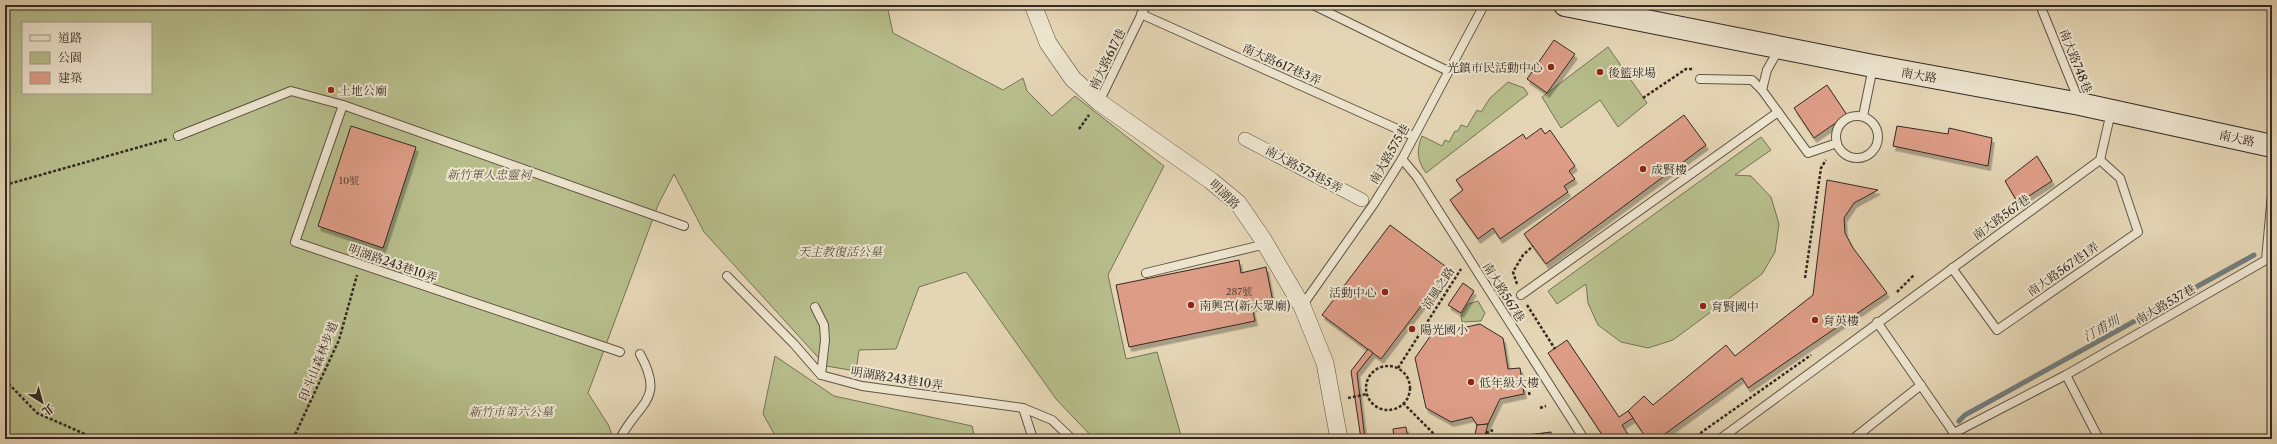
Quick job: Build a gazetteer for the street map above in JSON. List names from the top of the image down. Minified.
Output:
{"streets":{"main road":["南大路"],"street":["南大路575巷5弄","明湖路"],"lane":["南大路617巷","南大路748巷","南大路617巷3弄","南大路575巷","南大路567巷","明湖路243巷10弄","南大路567巷1弄","南大路537巷"],"path":["涼風之路","印斗山森林步道"]},"crossings":[["南大路617巷","南大路617巷3弄"],["南大路617巷","明湖路"],["南大路748巷","南大路"],["南大路617巷3弄","南大路575巷"],["南大路575巷","明湖路"],["南大路575巷","南大路567巷"],["南大路567巷","南大路567巷1弄"],["南大路567巷","涼風之路"],["明湖路243巷10弄","印斗山森林步道"]],"water":["汀甫圳"],"parks":["新竹軍人忠靈祠","天主教復活公墓","新竹市第六公墓"],"places":["光鎮市民活動中心","後籃球場","土地公廟","成賢樓","活動中心","南興宮(新大眾廟)","育賢國中","育英樓","陽光國小","低年級大樓"],"house_numbers":["10號","287號"],"legend":["道路","公園","建築"],"north":"bottom right"}
